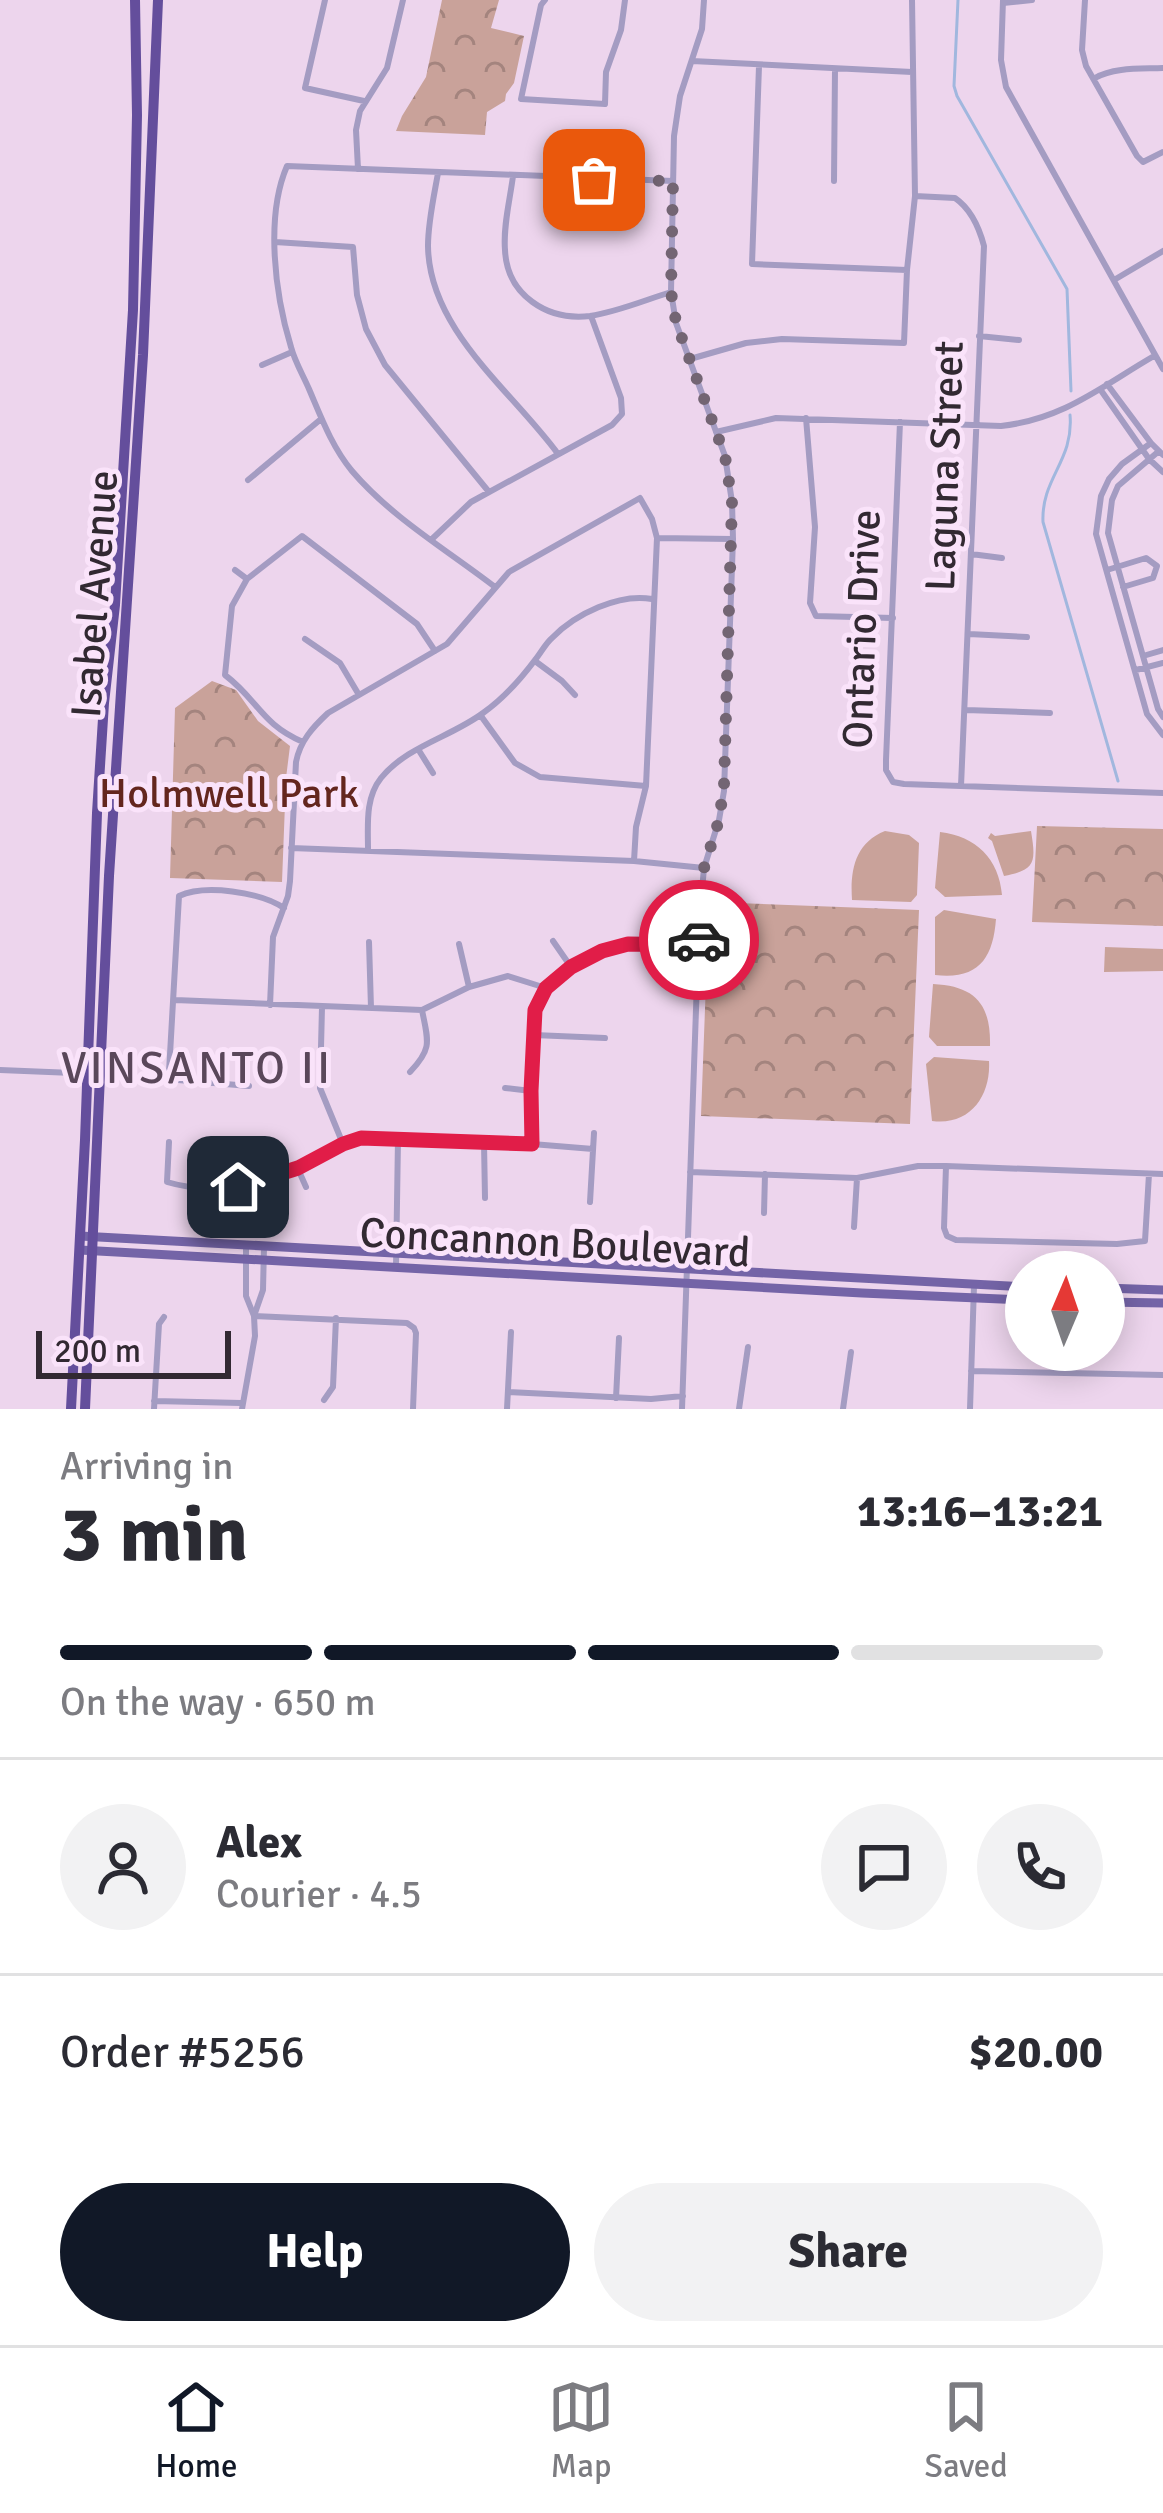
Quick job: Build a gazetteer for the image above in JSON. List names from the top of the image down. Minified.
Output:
{"streets":{"highway":["Isabel Avenue"],"main road":["Concannon Boulevard"],"street":["Laguna Street","Ontario Drive"]},"crossings":[["Laguna Street","Ontario Drive"],["Isabel Avenue","Concannon Boulevard"]],"districts":["VINSANTO II"],"parks":["Holmwell Park"],"scale_bar":"200 m","north":"top","page":{"scale":"200 m","heading":["3 min","Arriving in","13:16–13:21"],"panel":["Alex","Courier · 4.5","Order #5256","$20.00"],"bar":"On the way · 650 m","buttons":["Help","Share"],"tabs":["Home","Map","Saved"]}}
